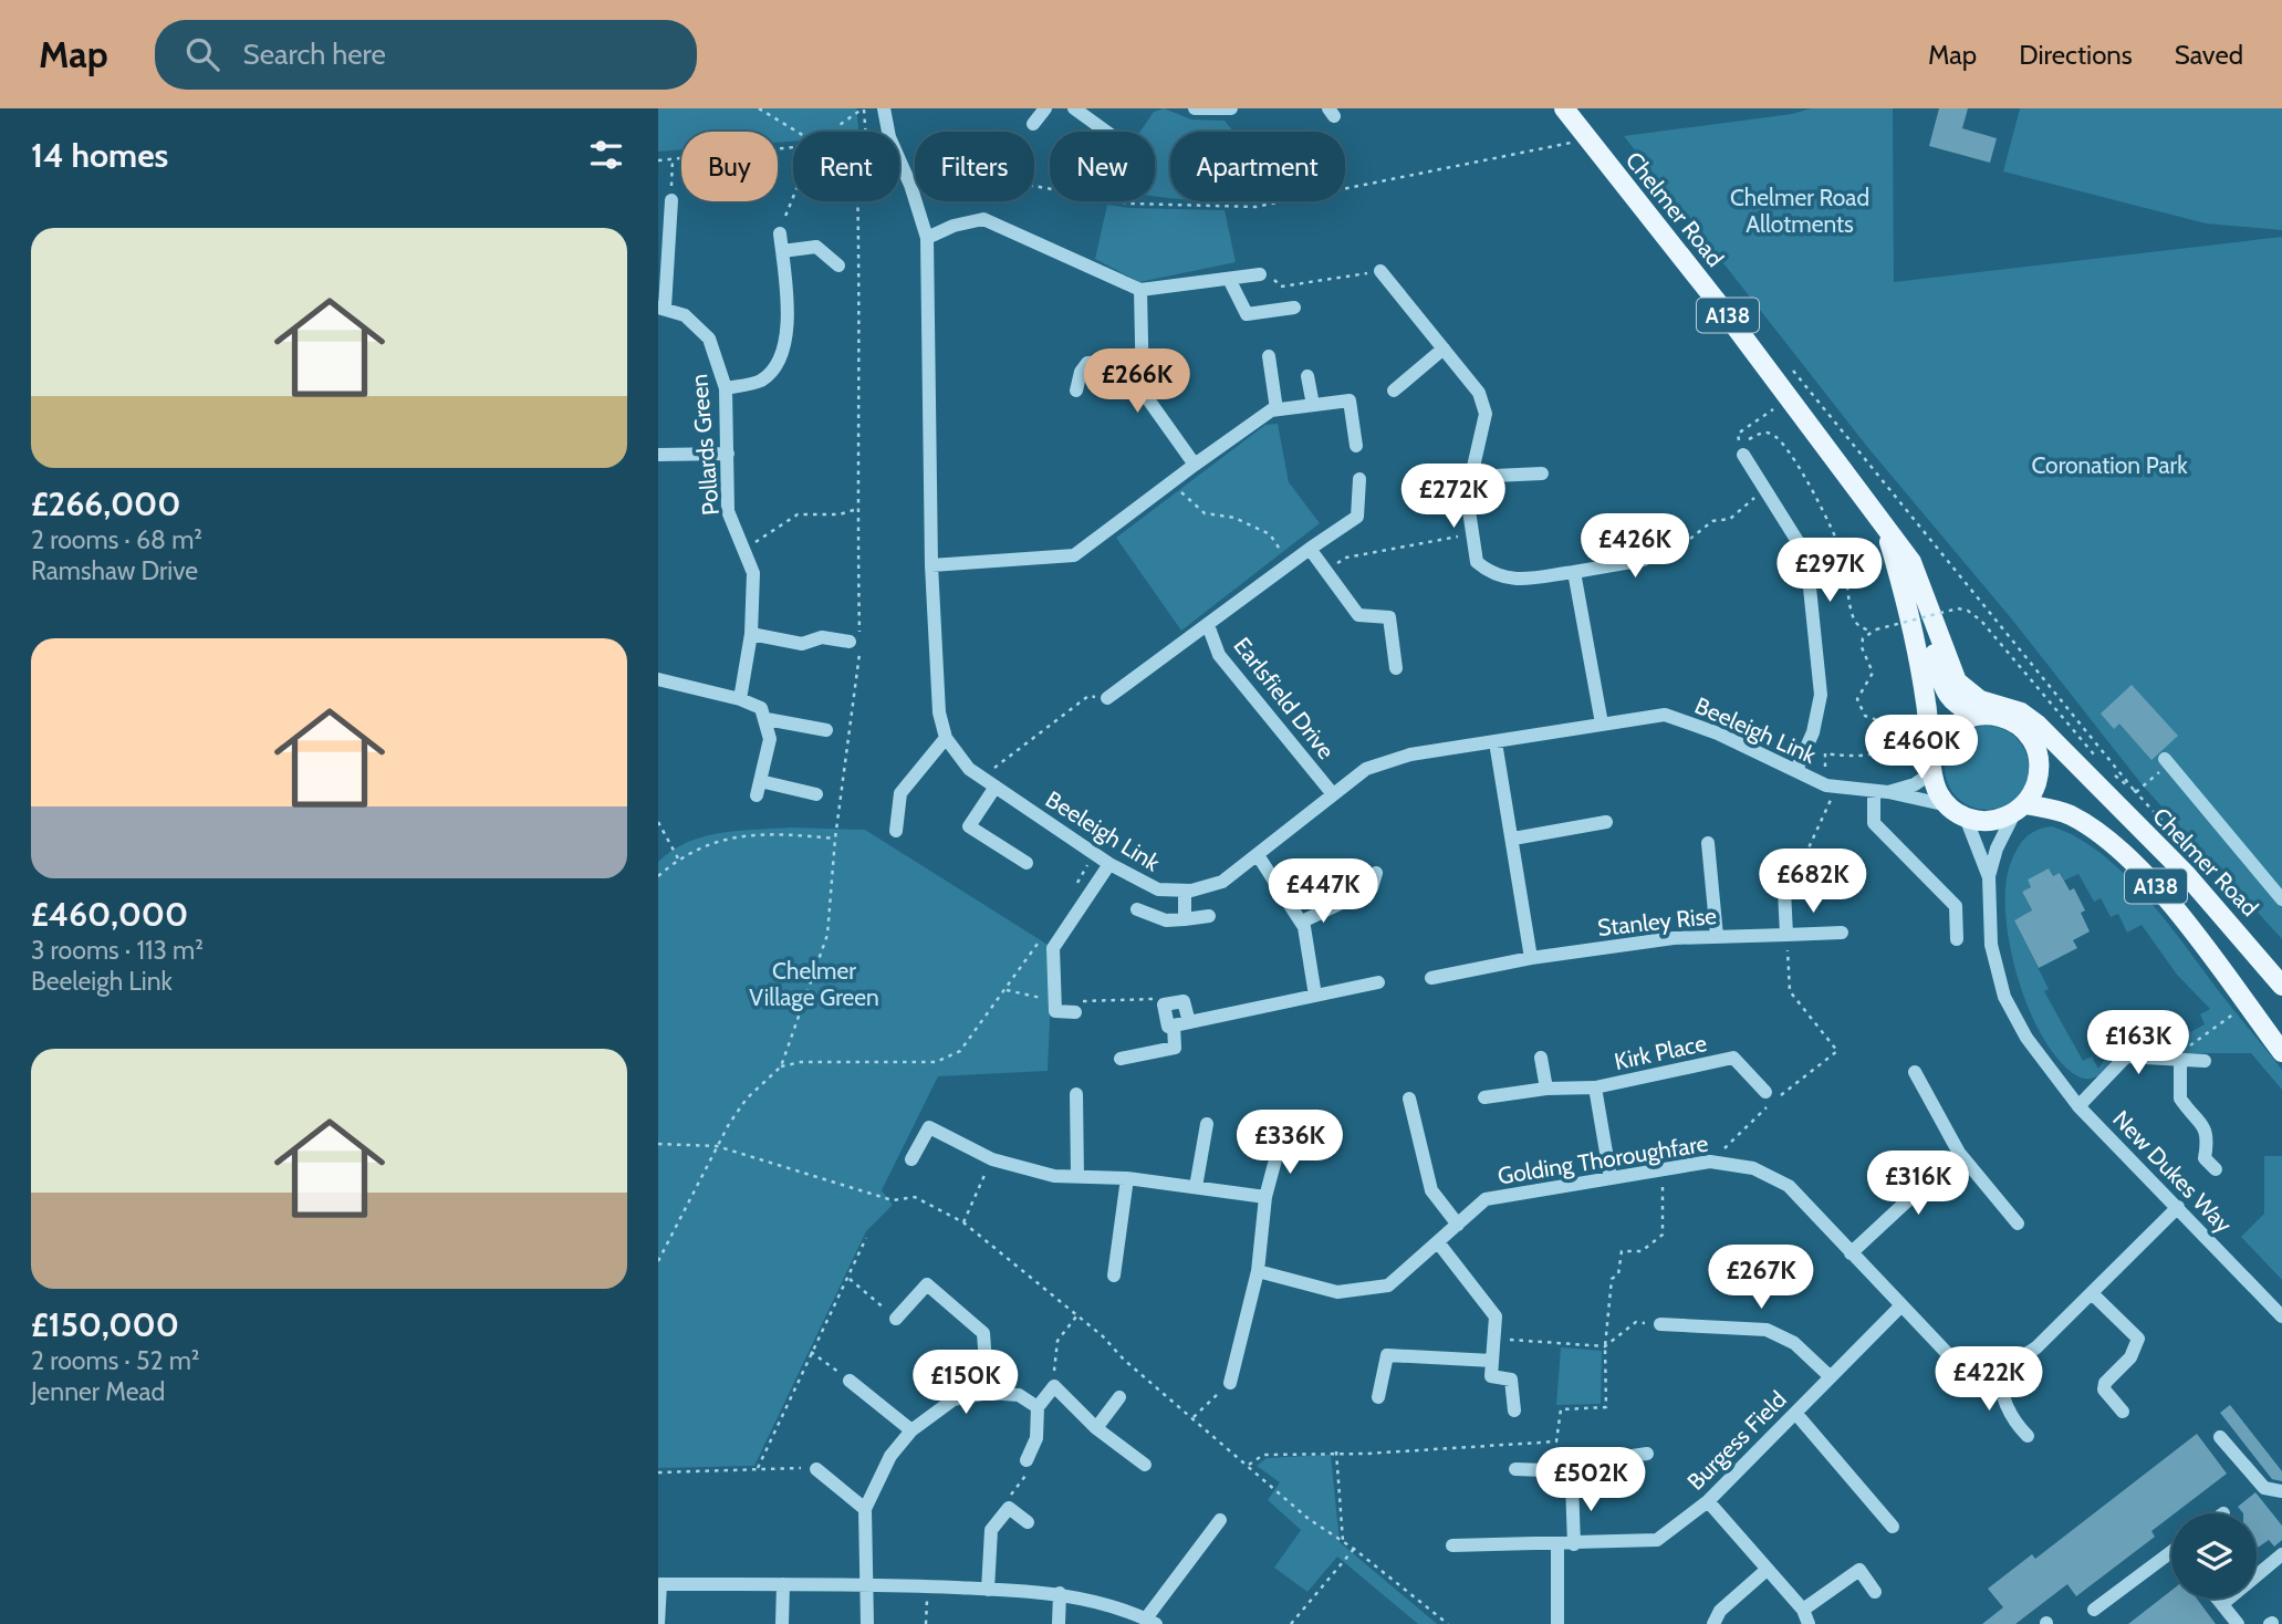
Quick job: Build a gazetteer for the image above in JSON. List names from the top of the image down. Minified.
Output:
{"streets":{"main road":["Chelmer Road","A138"],"street":["Pollards Green","Earlsfield Drive","Beeleigh Link","Stanley Rise","Kirk Place","Golding Thoroughfare","New Dukes Way","Burgess Field"]},"crossings":[["Chelmer Road","A138"],["Chelmer Road","Beeleigh Link"],["Chelmer Road","New Dukes Way"],["A138","Beeleigh Link"],["A138","New Dukes Way"],["Earlsfield Drive","Beeleigh Link"],["Beeleigh Link","New Dukes Way"],["Kirk Place","Golding Thoroughfare"],["Golding Thoroughfare","Burgess Field"]],"parks":["Chelmer Road Allotments","Coronation Park","Chelmer Village Green"],"page":{"header":"Map","search":"Search here","nav":["Map","Directions","Saved"],"heading":"14 homes","chip":["Buy","Rent","Filters","New","Apartment"],"list":[{"name":"£266,000","note":"2 rooms · 68 m² · Ramshaw Drive"},{"name":"£460,000","note":"3 rooms · 113 m² · Beeleigh Link"},{"name":"£150,000","note":"2 rooms · 52 m² · Jenner Mead"}],"price":["£266K","£272K","£426K","£297K","£460K","£682K","£447K","£163K","£336K","£316K","£267K","£422K","£150K","£502K"]}}
